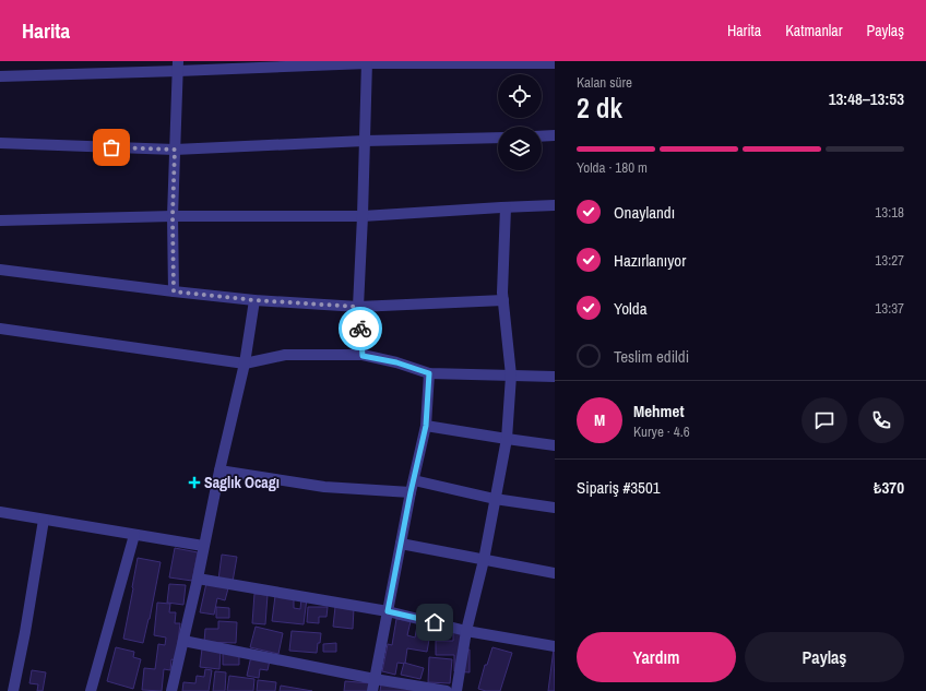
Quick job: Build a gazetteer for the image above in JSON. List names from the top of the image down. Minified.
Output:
{"places":{"health":["Saglık Ocagı"]},"page":{"header":"Harita","nav":["Harita","Katmanlar","Paylaş"],"heading":["2 dk","Kalan süre","13:48–13:53"],"panel":["Mehmet","Kurye · 4.6","Sipariş #3501","₺370"],"bar":"Yolda · 180 m","list":[["Onaylandı","13:18"],["Hazırlanıyor","13:27"],["Yolda","13:37"],"Teslim edildi"],"round":"M","buttons":["Yardım","Paylaş"]}}
